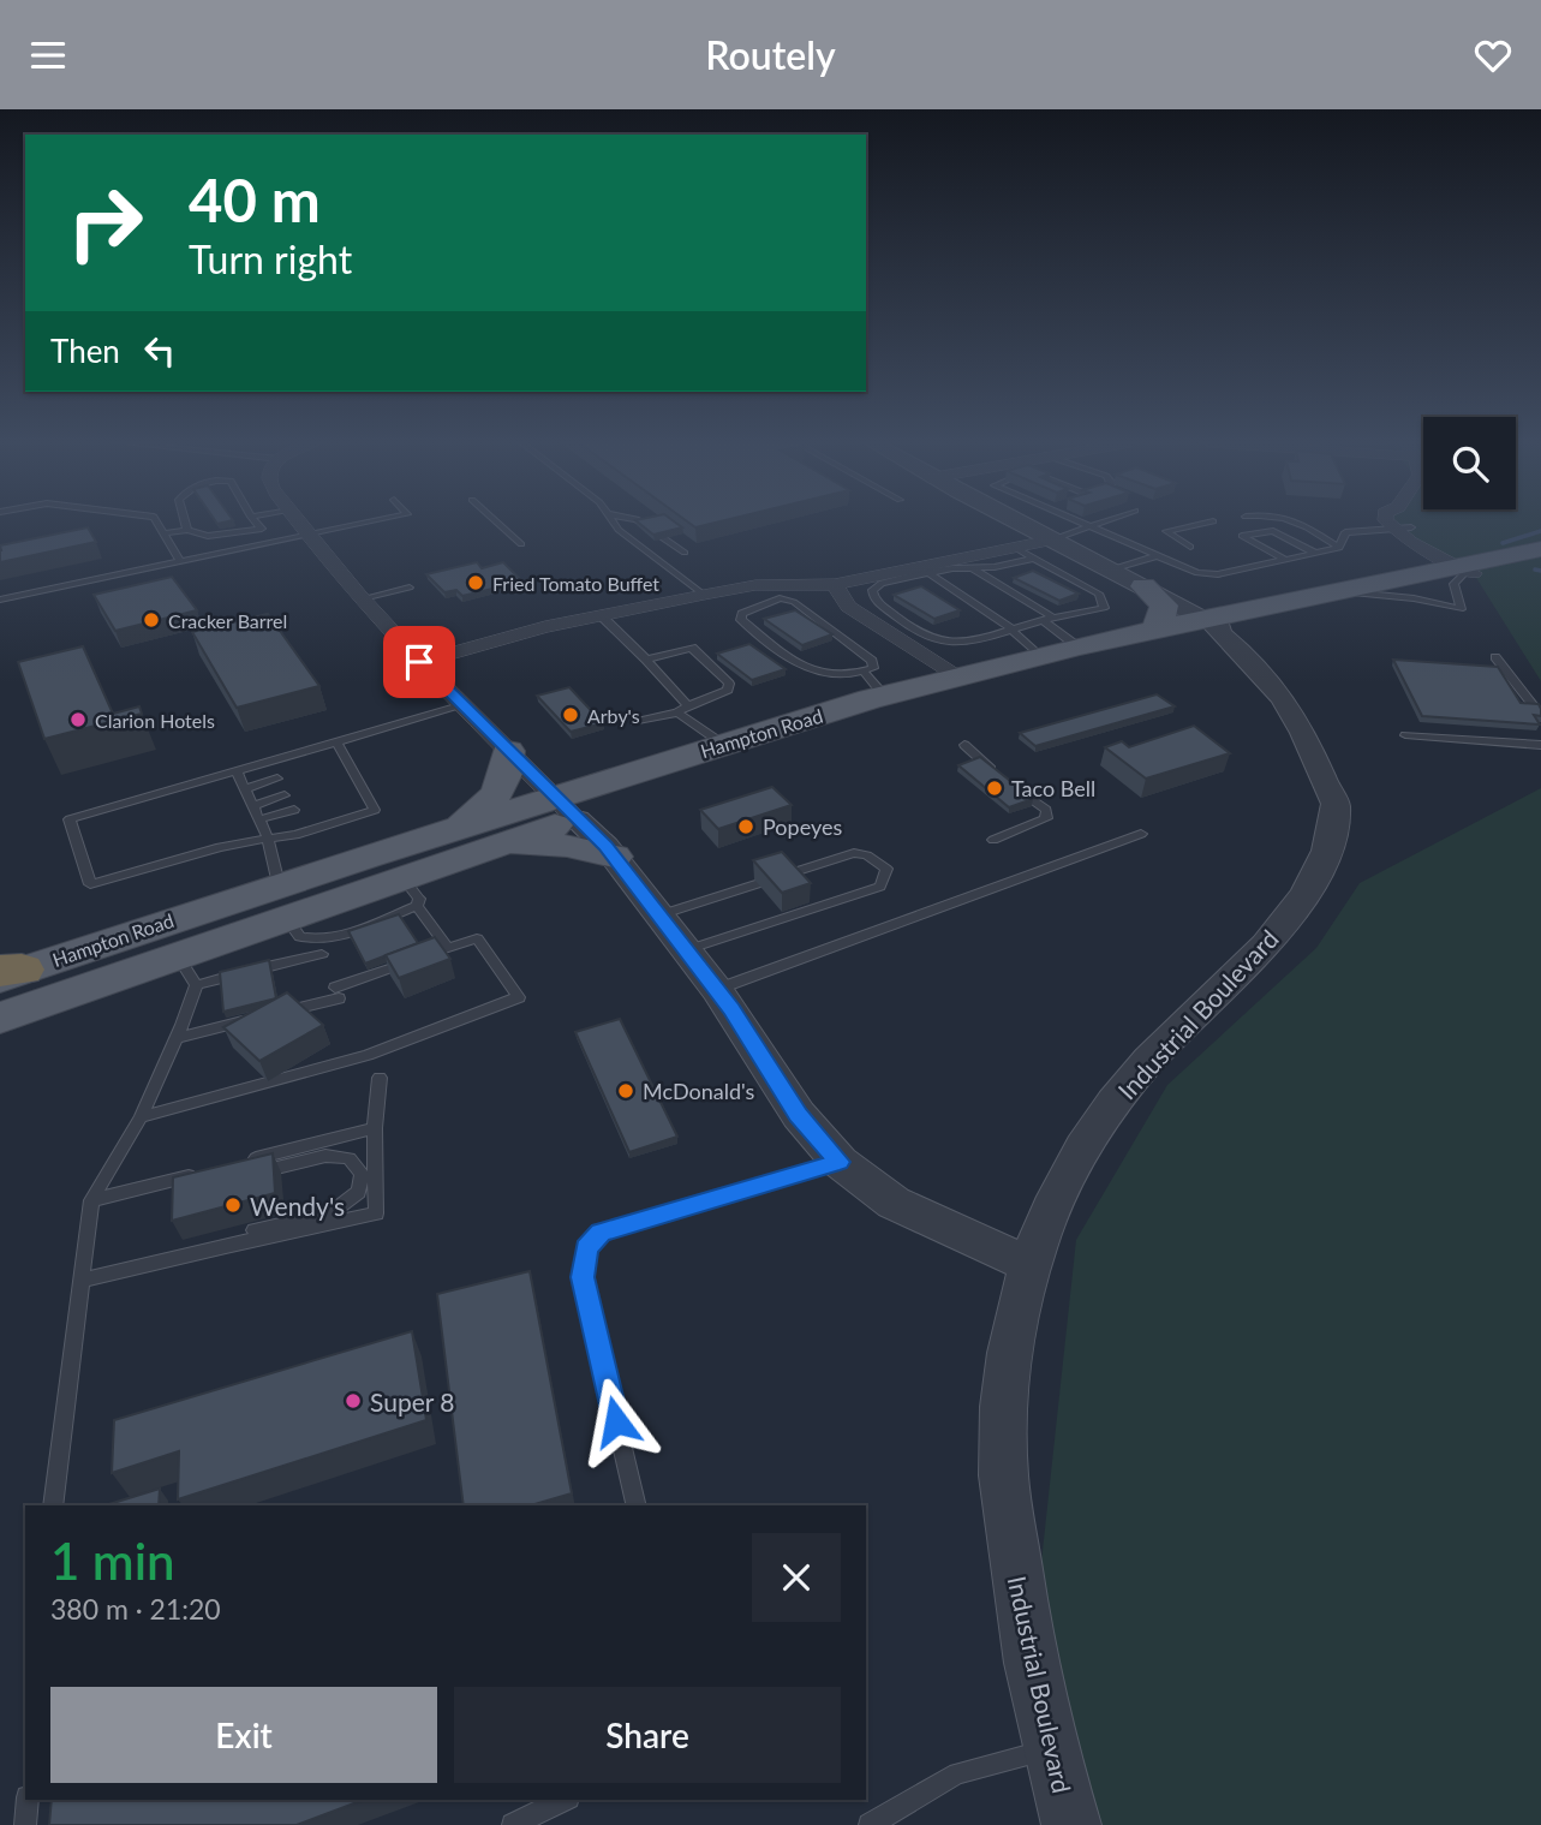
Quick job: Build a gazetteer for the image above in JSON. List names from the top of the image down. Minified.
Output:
{"streets":{"main road":["Hampton Road"],"street":["Industrial Boulevard"]},"crossings":[["Hampton Road","Industrial Boulevard"]],"places":["Fried Tomato Buffet","Cracker Barrel","Arby's","Clarion Hotels","Taco Bell","Popeyes","McDonald's","Wendy's","Super 8"],"page":{"header":"Routely","turn":["40 m","Turn right"],"then":"Then","heading":["1 min","380 m · 21:20"],"buttons":["Exit","Share"]}}
